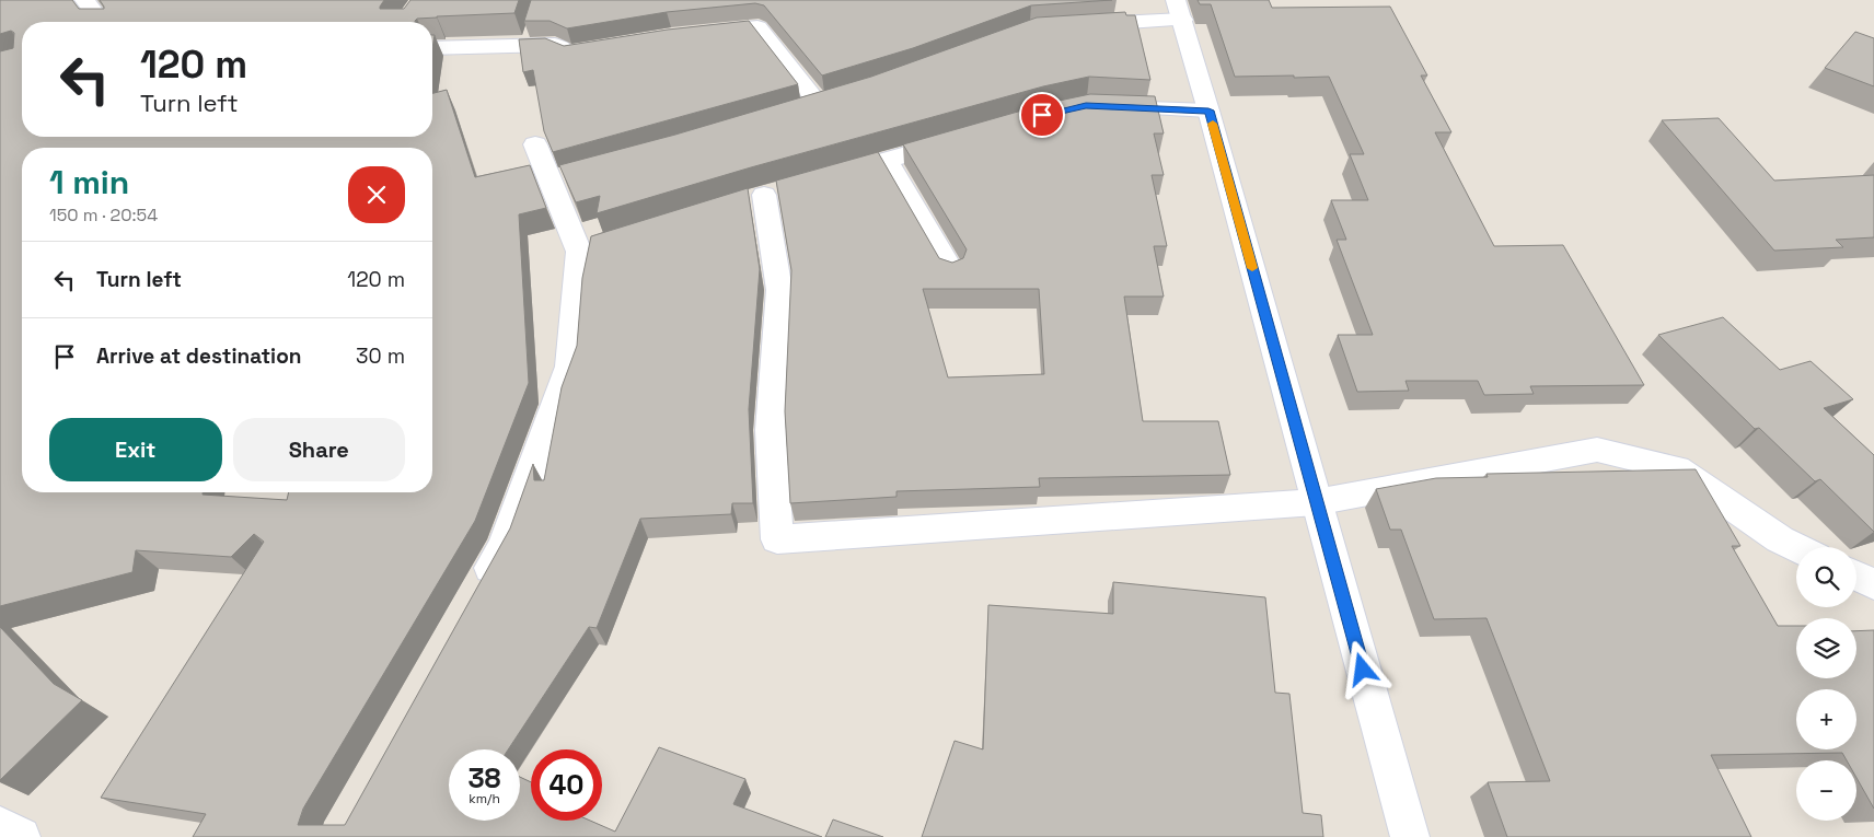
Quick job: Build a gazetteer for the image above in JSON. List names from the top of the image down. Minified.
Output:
{"page":{"turn":["120 m","Turn left"],"heading":["1 min","150 m · 20:54"],"list":[{"name":"Turn left","value":"120 m"},{"name":"Arrive at destination","value":"30 m"}],"buttons":["Exit","Share"],"map_buttons":["+","−"],"speed":"38 km/h","limit":"40"}}
